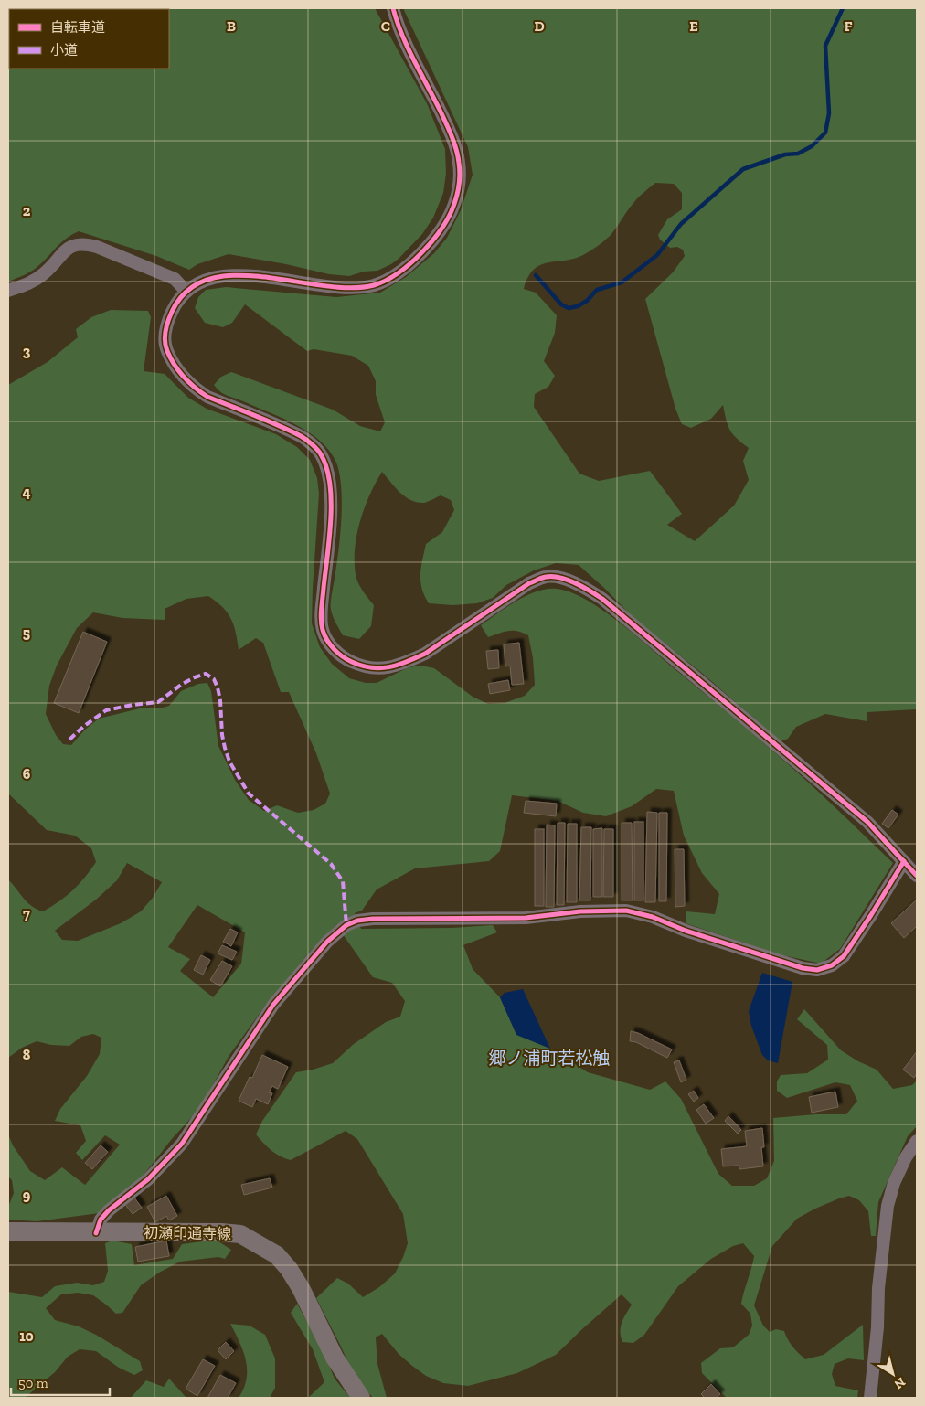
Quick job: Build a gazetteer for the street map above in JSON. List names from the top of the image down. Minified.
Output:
{"streets":{"main road":["初瀬印通寺線"]},"districts":["郷ノ浦町若松触"],"legend":["自転車道","小道"],"scale_bar":"50 m","north":"bottom right","grid":{"columns":["B","C","D","E","F"],"rows":["2","3","4","5","6","7","8","9","10"]}}
